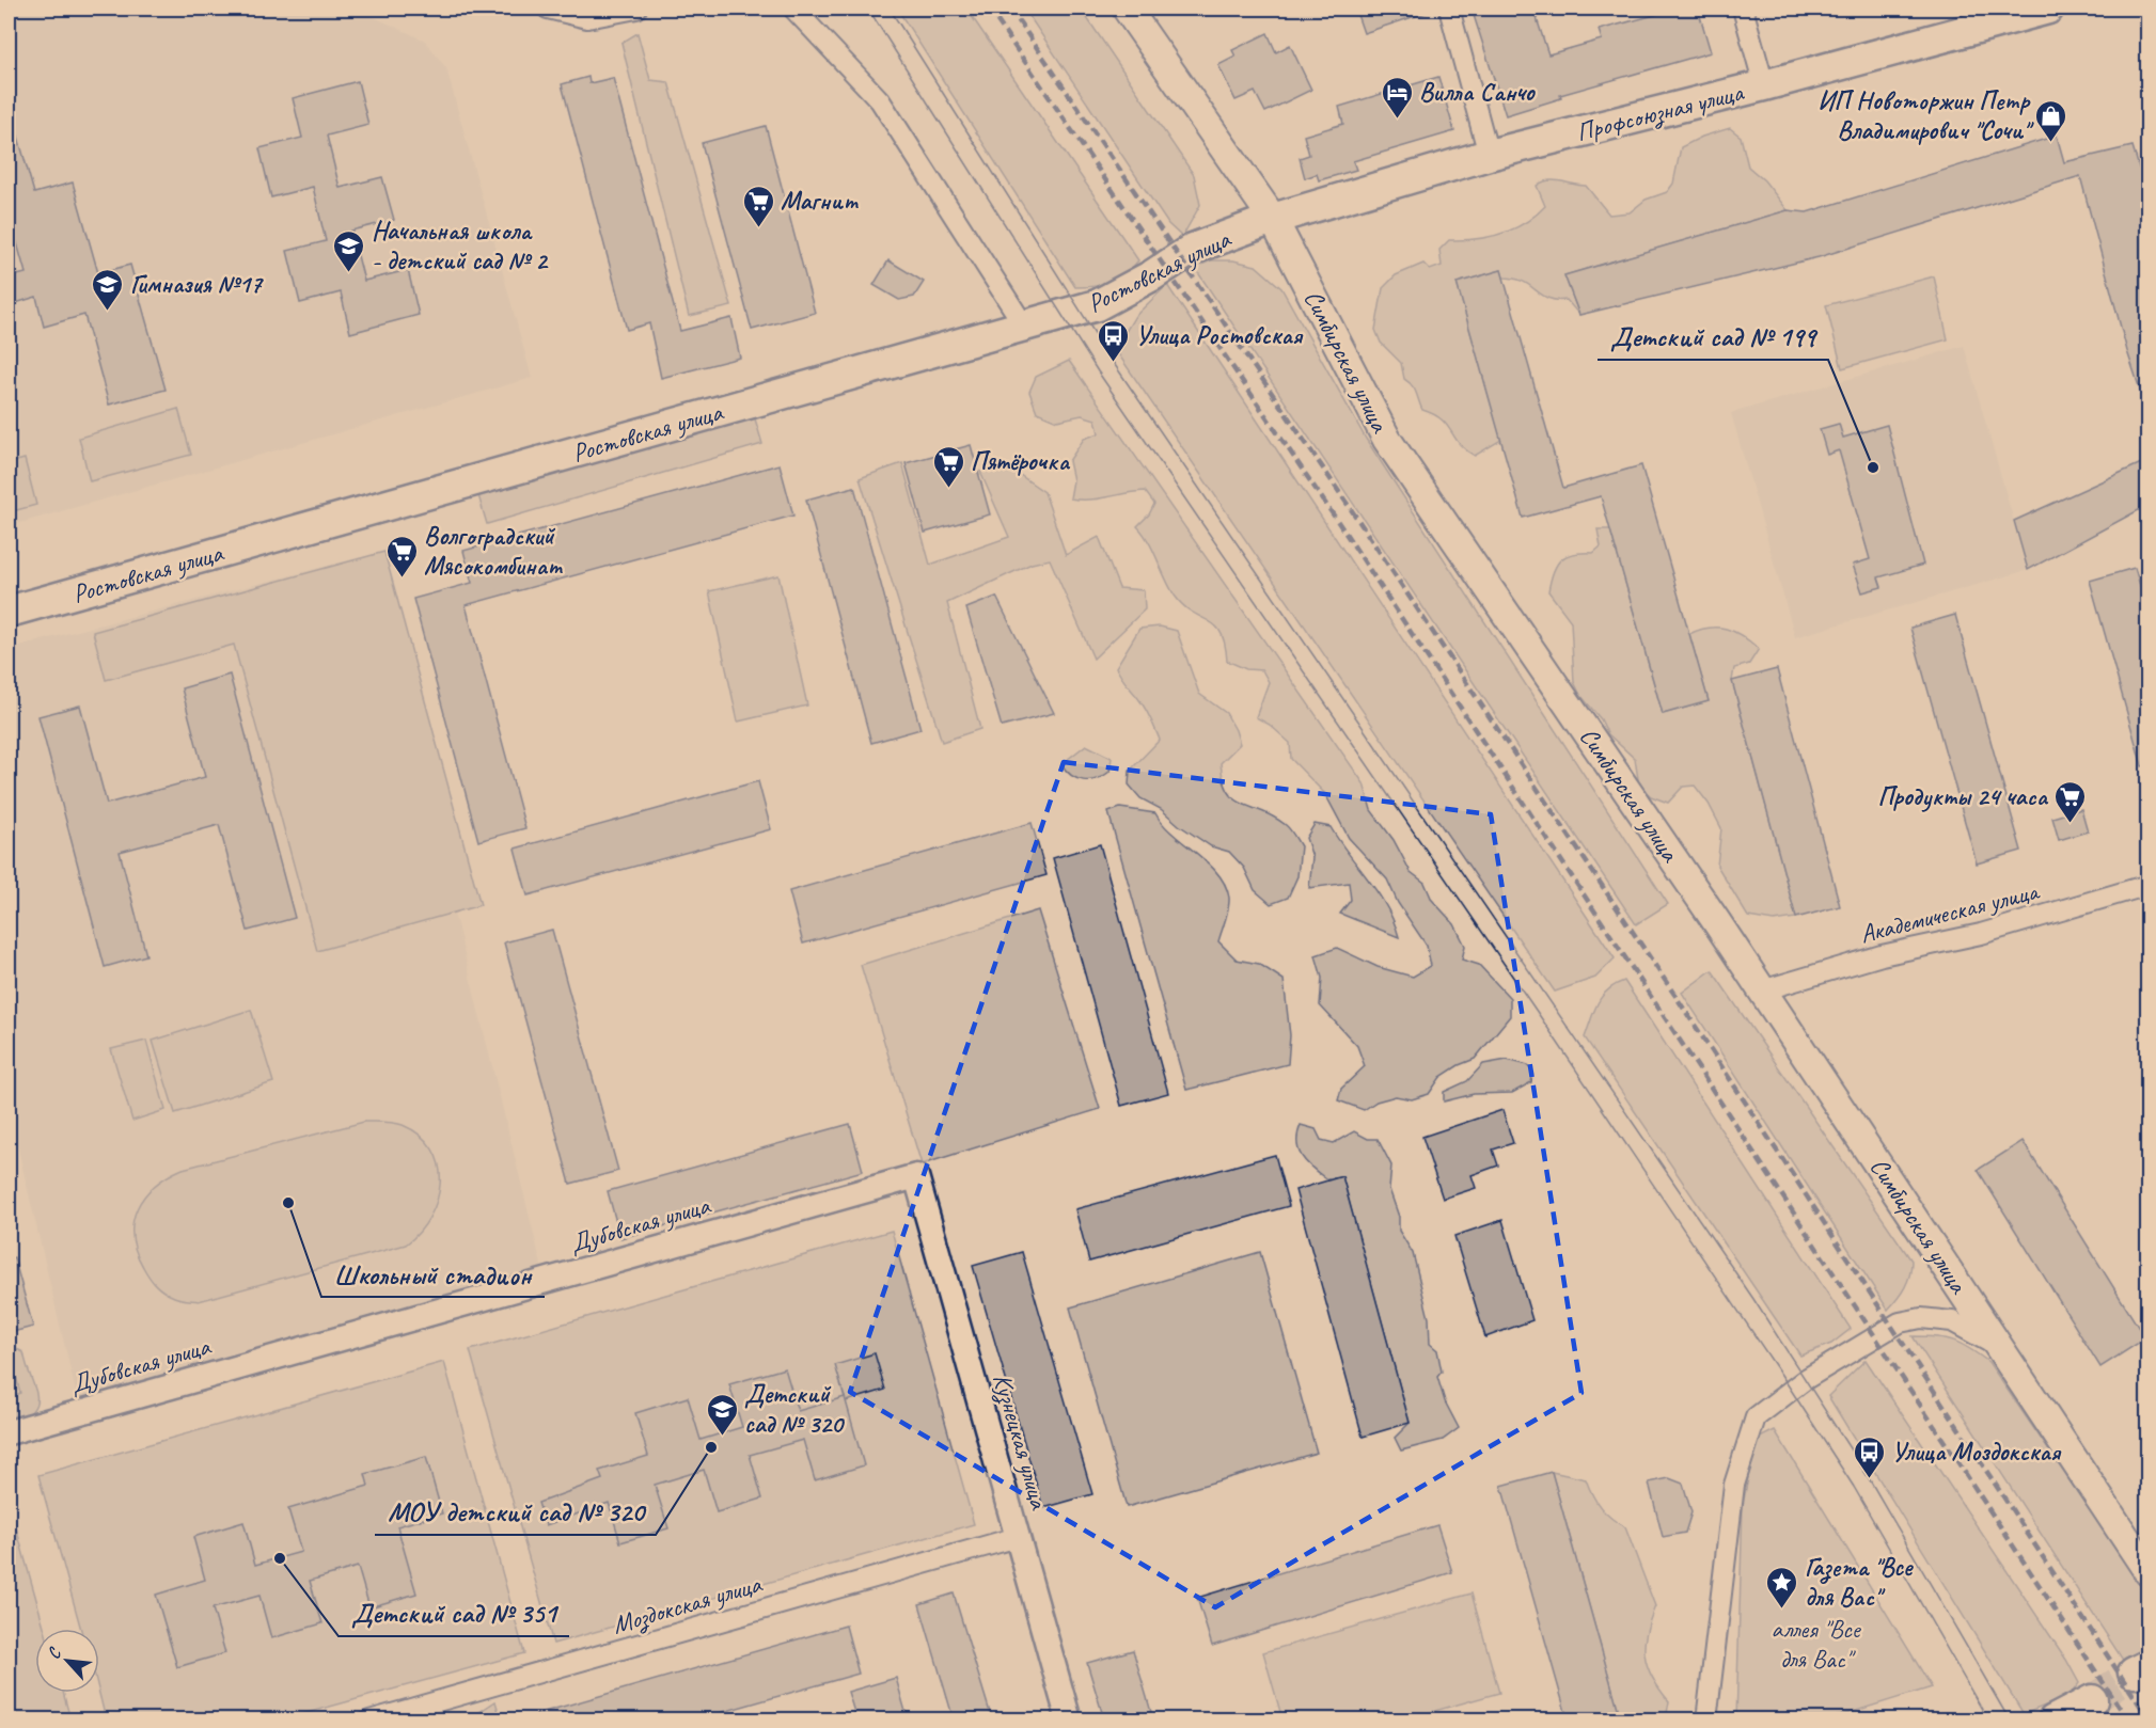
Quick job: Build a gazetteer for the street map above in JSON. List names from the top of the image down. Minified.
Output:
{"streets":{"main road":["Профсоюзная улица","Ростовская улица","Симбирская улица"],"street":["Академическая улица","Дубовская улица","Кузнецкая улица","Моздокская улица"]},"crossings":[["Профсоюзная улица","Ростовская улица"],["Профсоюзная улица","Симбирская улица"],["Ростовская улица","Симбирская улица"],["Симбирская улица","Академическая улица"],["Дубовская улица","Кузнецкая улица"],["Кузнецкая улица","Моздокская улица"]],"parks":["аллея \"Все для Вас\""],"places":{"hotel":["Вилла Санчо"],"shop":["ИП Новоторжин Петр Владимирович \"Сочи\""],"supermarket":["Магнит","Пятёрочка","Волгоградский Мясокомбинат","Продукты 24 часа"],"school or university":["Начальная школа - детский сад № 2","Гимназия №17","Детский сад № 320"],"bus stop":["Улица Ростовская","Улица Моздокская"],"other":["Детский сад № 199","Школьный стадион","МОУ детский сад № 320","Детский сад № 351"],"place":["Газета \"Все для Вас\""]},"north":"top left"}
